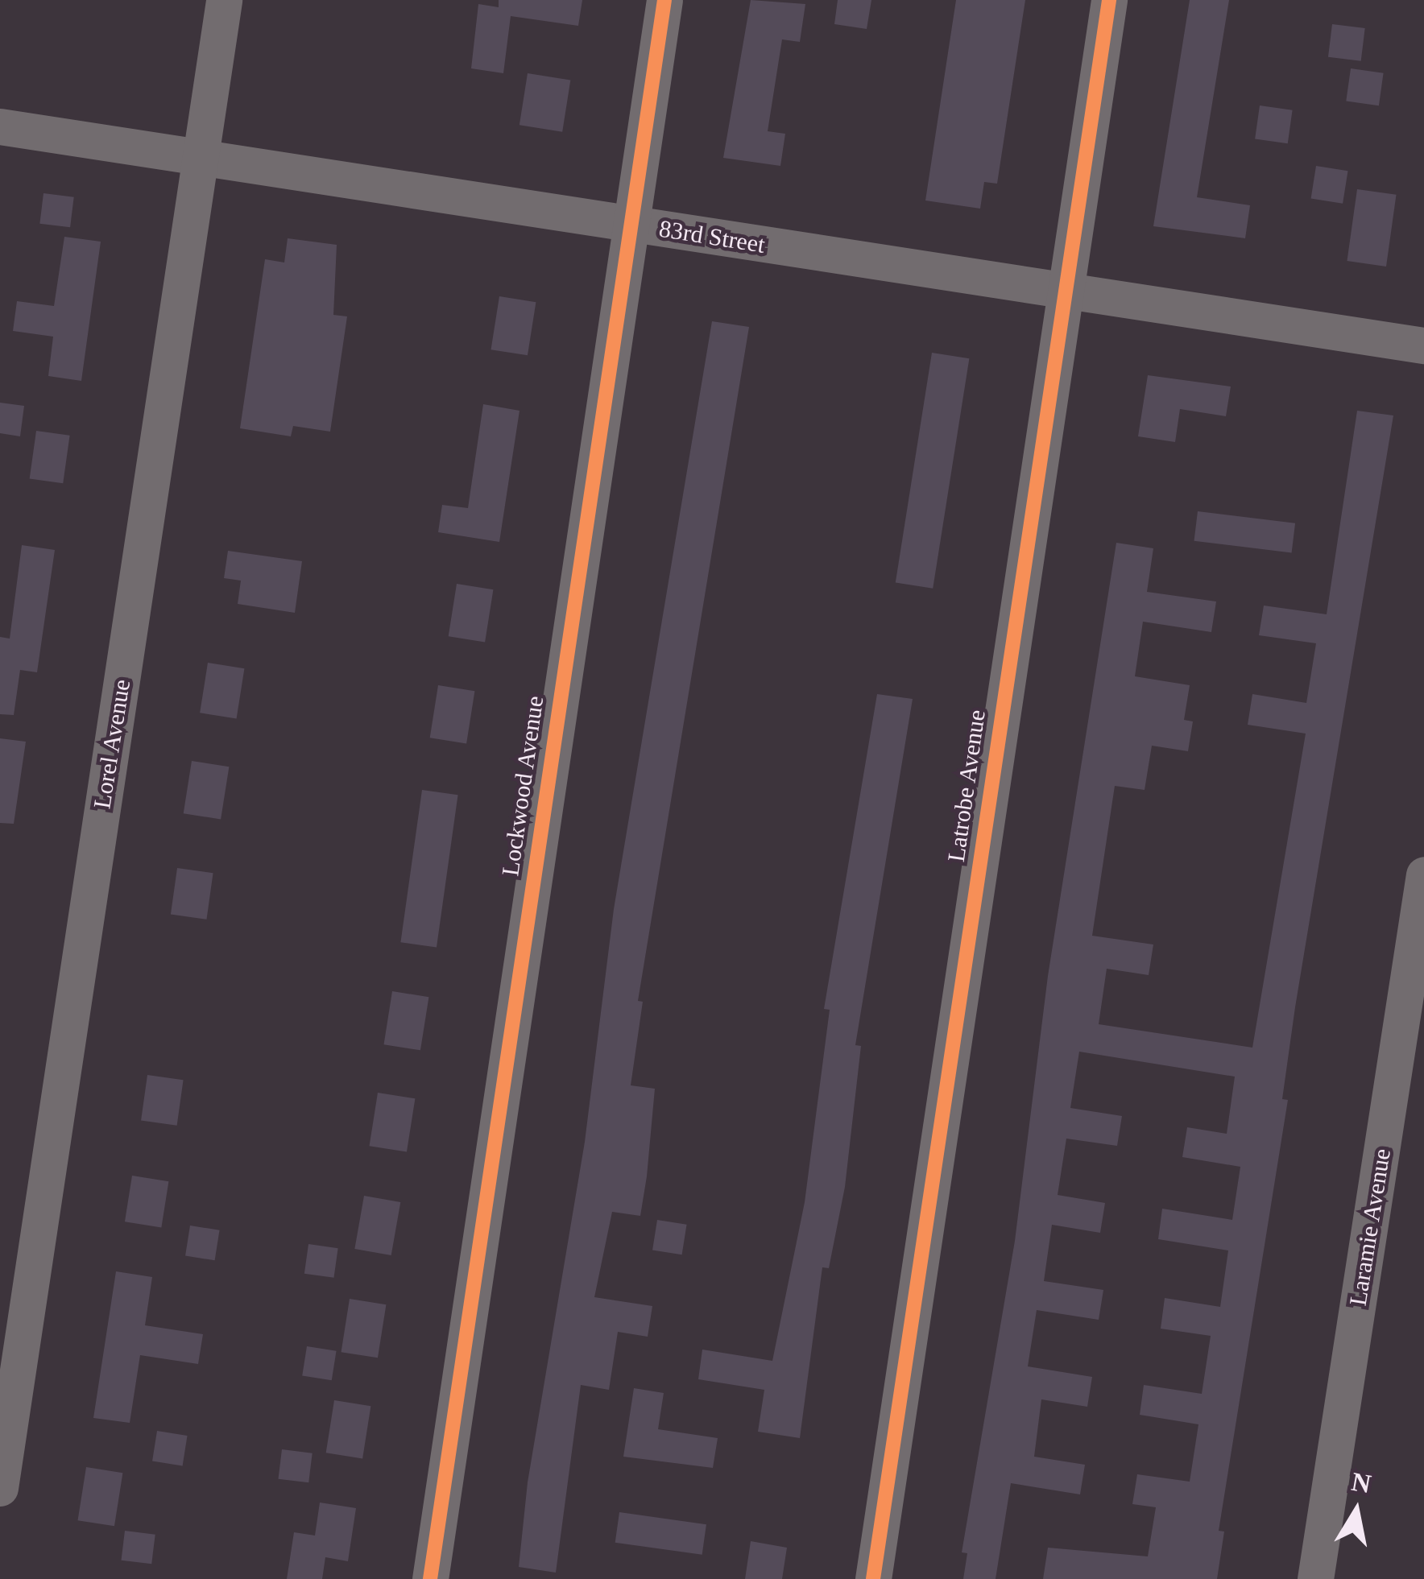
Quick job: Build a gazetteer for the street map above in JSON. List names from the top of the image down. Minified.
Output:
{"streets":{"street":["83rd Street","Lorel Avenue","Lockwood Avenue","Latrobe Avenue","Laramie Avenue"]},"crossings":[["83rd Street","Lorel Avenue"],["83rd Street","Lockwood Avenue"],["83rd Street","Latrobe Avenue"]],"north":"top"}
